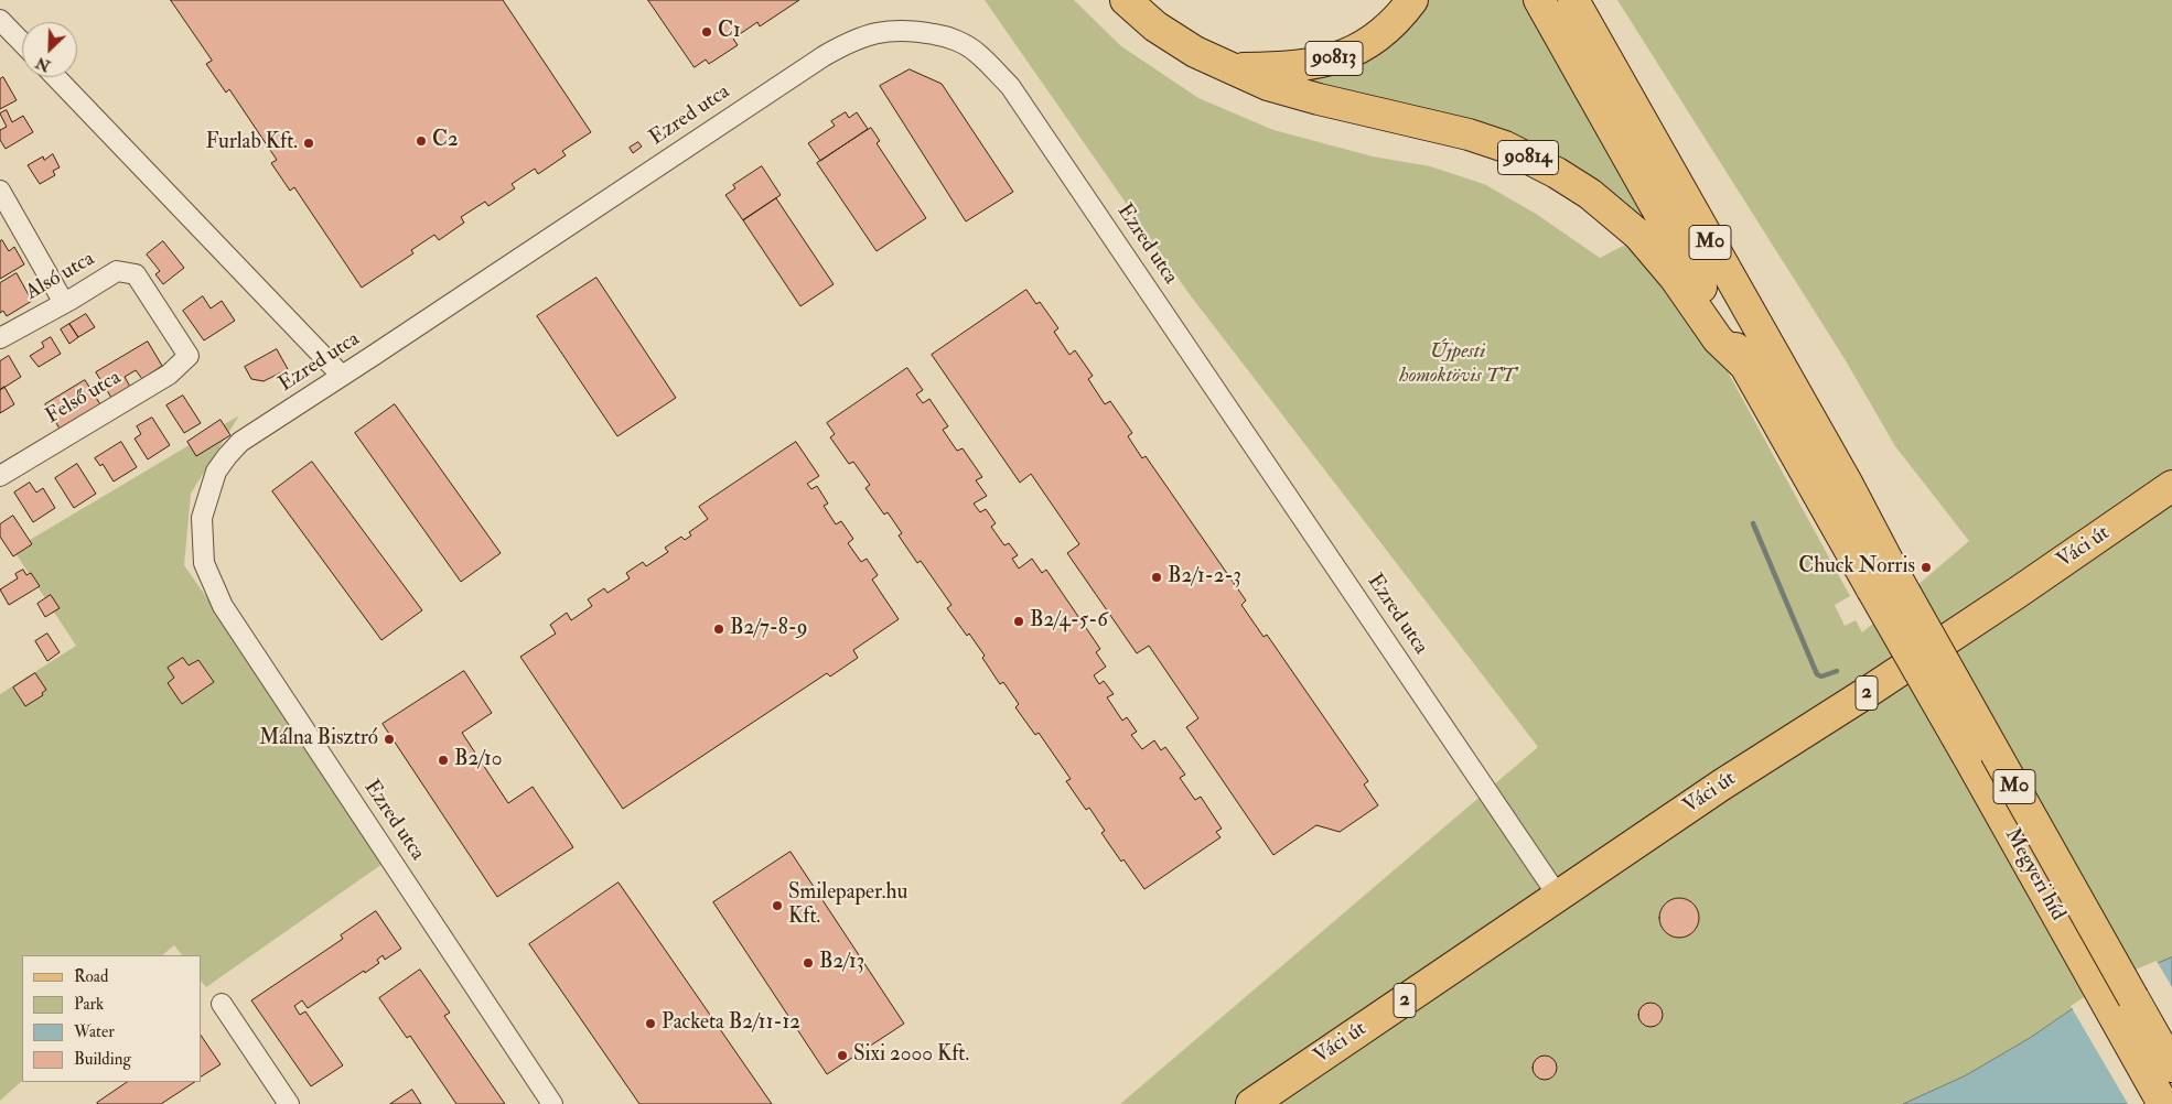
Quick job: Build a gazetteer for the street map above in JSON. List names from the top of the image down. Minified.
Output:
{"streets":{"main road":["90813","90814","M0","Váci út","2","Megyeri híd"],"street":["Ezred utca","Alsó utca","Felső utca"]},"crossings":[["90813","90814"],["Ezred utca","Váci út"],["90814","M0"],["M0","Megyeri híd"],["Alsó utca","Felső utca"]],"parks":["Újpesti homoktövis TT"],"places":["C1","C2","Furlab Kft.","Chuck Norris","B2/1-2-3","B2/4-5-6","B2/7-8-9","Málna Bisztró","B2/10","Smilepaper.hu Kft.","B2/13","Packeta B2/11-12","Sixi 2000 Kft."],"legend":["Road","Park","Water","Building"],"north":"bottom left"}
